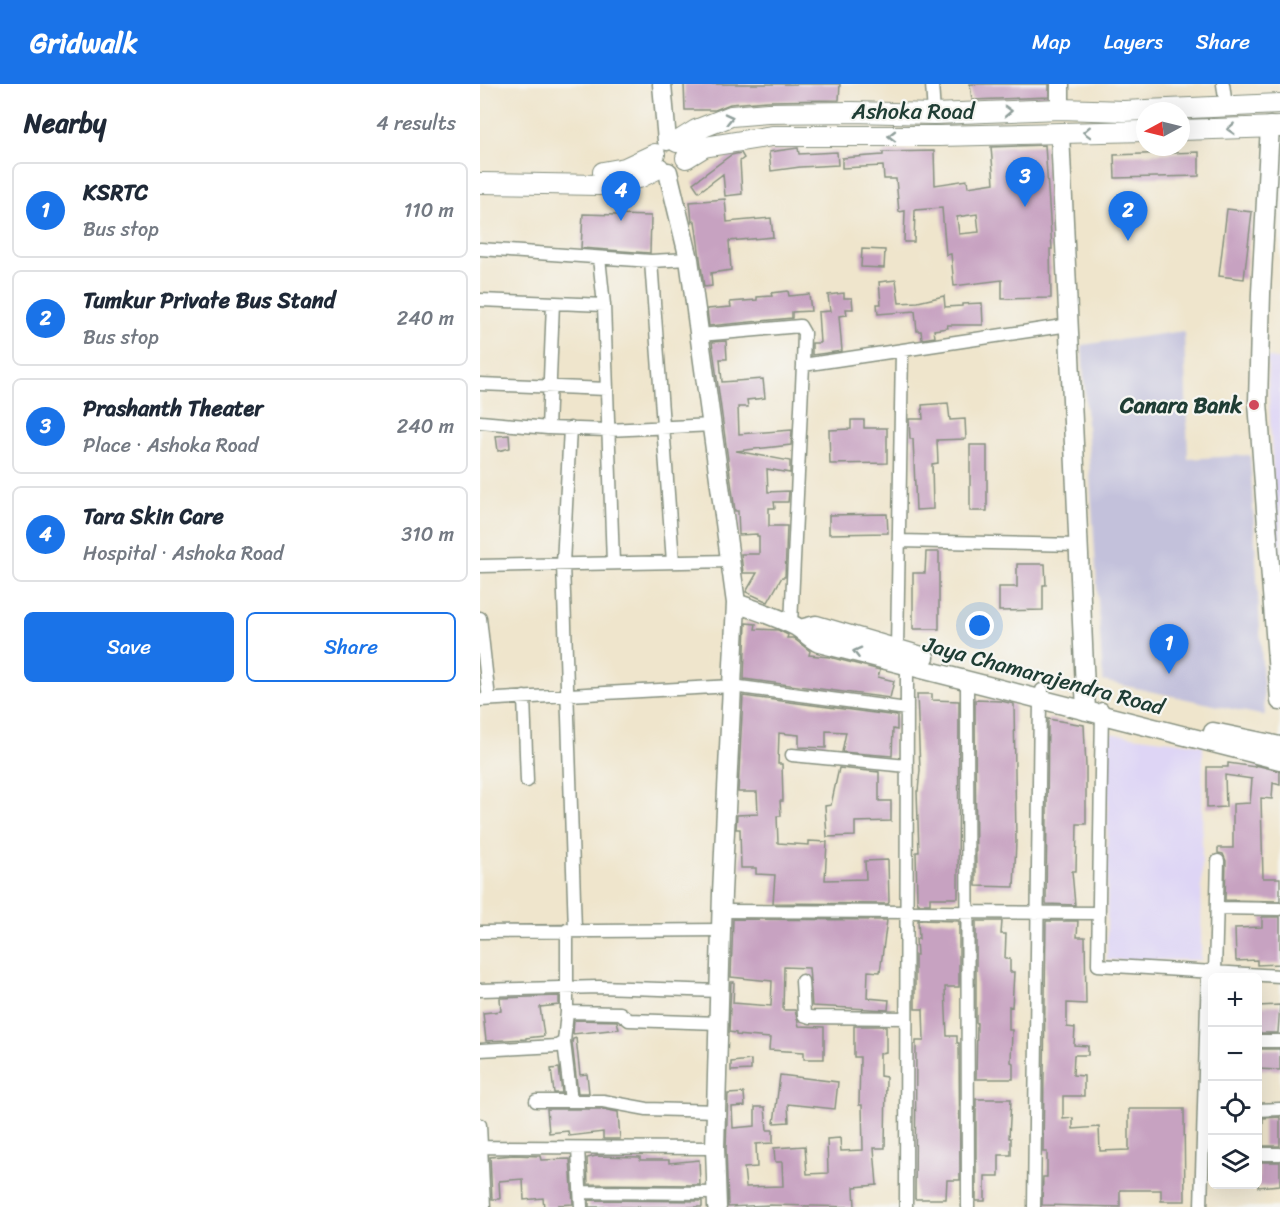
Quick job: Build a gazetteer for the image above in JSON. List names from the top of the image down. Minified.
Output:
{"streets":{"main road":["Ashoka Road","Jaya Chamarajendra Road"]},"places":["Canara Bank"],"north":"left","page":{"header":"Gridwalk","nav":["Map","Layers","Share"],"heading":["Nearby","4 results"],"pins":["3","4","2","1"],"list":[{"mark":"1","name":"KSRTC","note":"Bus stop","value":"110 m"},{"mark":"2","name":"Tumkur Private Bus Stand","note":"Bus stop","value":"240 m"},{"mark":"3","name":"Prashanth Theater","note":"Place · Ashoka Road","value":"240 m"},{"mark":"4","name":"Tara Skin Care","note":"Hospital · Ashoka Road","value":"310 m"}],"buttons":["Save","Share"],"map_buttons":["+","−"]}}
